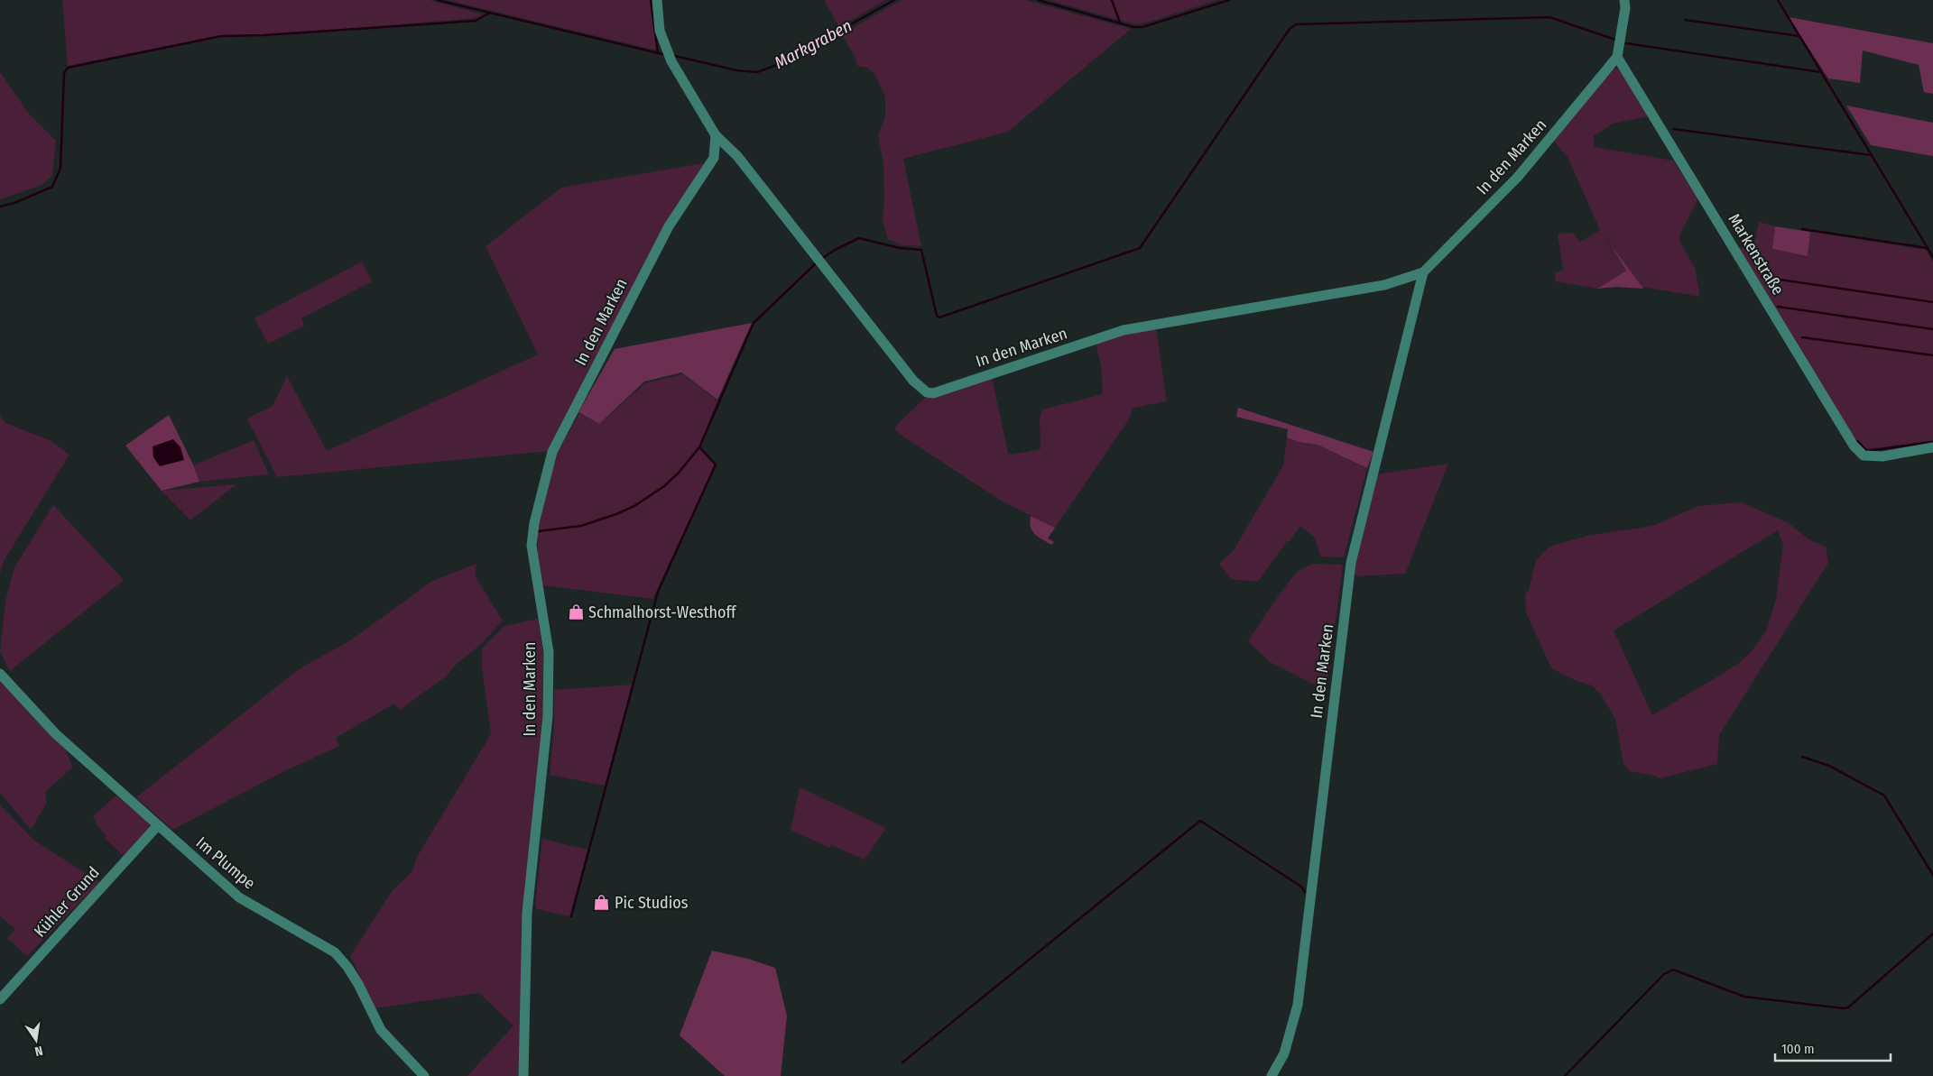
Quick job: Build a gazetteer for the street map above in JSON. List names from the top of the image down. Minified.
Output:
{"streets":{"street":["In den Marken","Markenstraße","Im Plumpe","Kühler Grund"]},"crossings":[["In den Marken","Markenstraße"],["Im Plumpe","Kühler Grund"]],"water":["Markgraben"],"places":{"shop":["Schmalhorst-Westhoff","Pic Studios"]},"scale_bar":"100 m","north":"bottom"}
